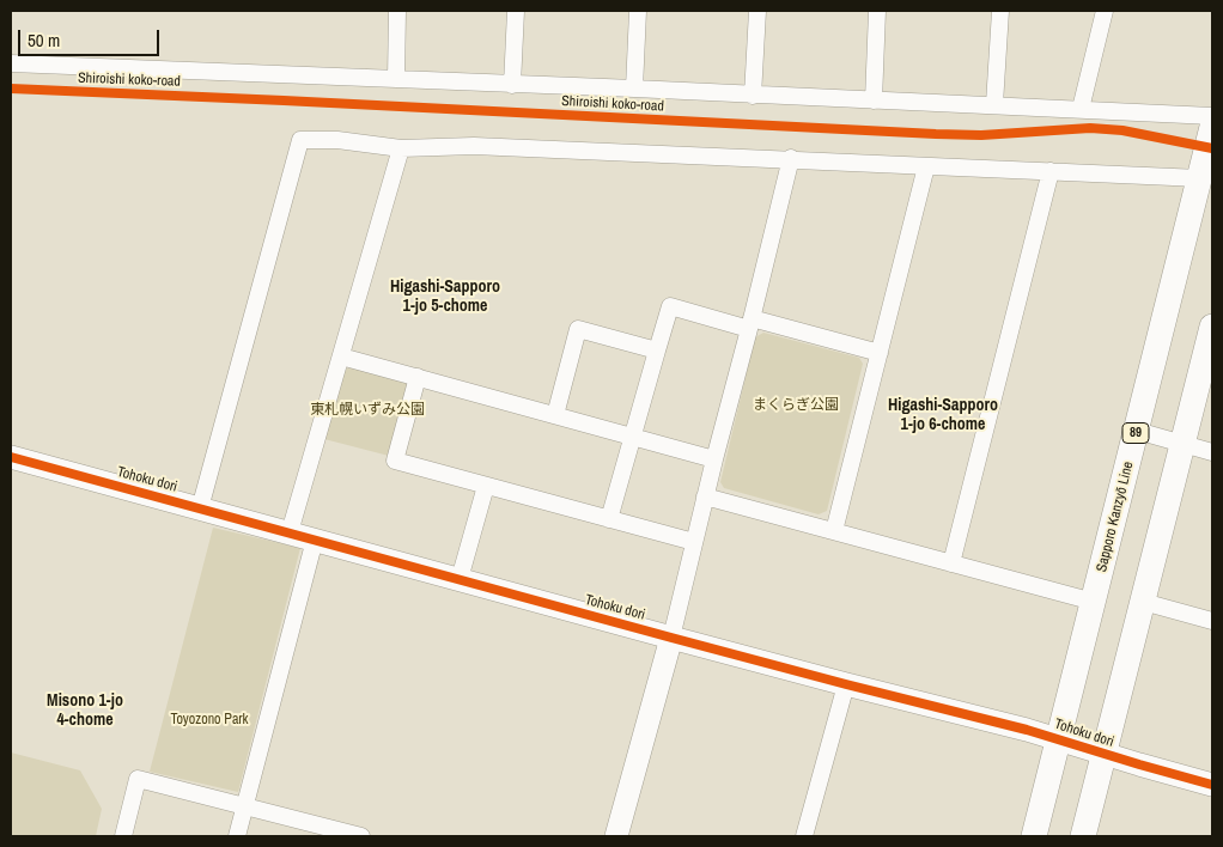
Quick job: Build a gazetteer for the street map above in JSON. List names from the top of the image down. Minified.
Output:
{"streets":{"main road":["89","Sapporo Kanzyō Line"],"street":["Tohoku dori"],"cycle path":["Shiroishi koko-road"]},"crossings":[["Tohoku dori","Sapporo Kanzyō Line"]],"districts":["Higashi-Sapporo 1-jo 5-chome","Higashi-Sapporo 1-jo 6-chome","Misono 1-jo 4-chome"],"parks":["まくらぎ公園","東札幌いずみ公園","Toyozono Park"],"scale_bar":"50 m"}
